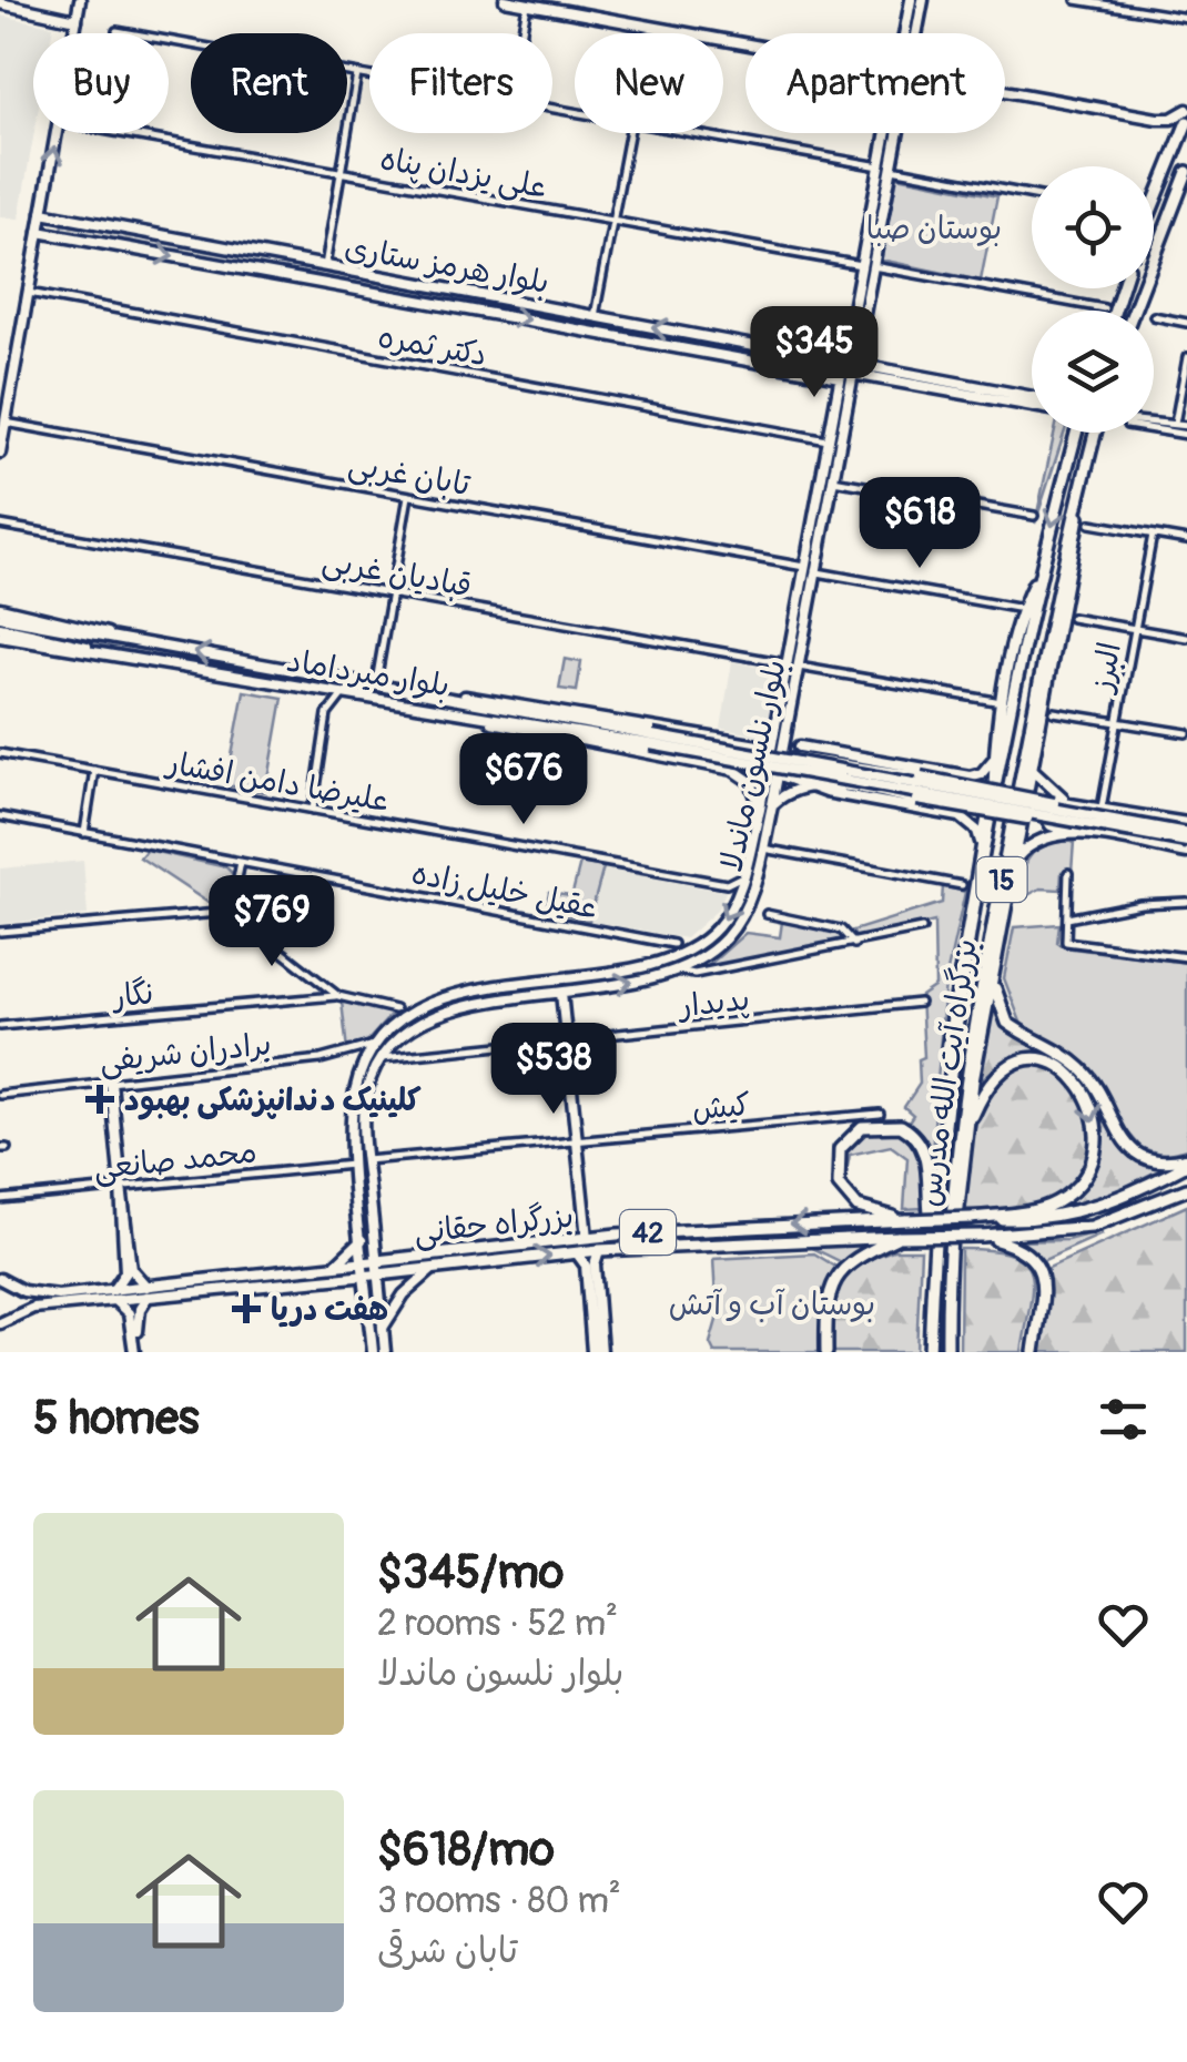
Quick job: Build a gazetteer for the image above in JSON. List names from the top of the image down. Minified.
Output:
{"streets":{"highway":["15","بزرگراه آیت الله مدرس","بزرگراه حقانی","42"],"main road":["بلوار هرمز ستاری","بلوار میرداماد","بلوار نلسون ماندلا"],"street":["علی یزدان پناه","دکتر ثمره","تابان غربی","قبادیان غربی","البرز","علیرضا دامن افشار","عقیل خلیل زاده","نگار","پدیدار","برادران شریفی","کیش","محمد صانعی"]},"crossings":[["علی یزدان پناه","بلوار نلسون ماندلا"],["بلوار هرمز ستاری","بلوار نلسون ماندلا"],["دکتر ثمره","بلوار نلسون ماندلا"],["تابان غربی","بلوار نلسون ماندلا"],["قبادیان غربی","بلوار نلسون ماندلا"],["بلوار نلسون ماندلا","علیرضا دامن افشار"],["بلوار نلسون ماندلا","پدیدار"],["بلوار نلسون ماندلا","برادران شریفی"],["بلوار نلسون ماندلا","کیش"],["بلوار نلسون ماندلا","محمد صانعی"],["بلوار نلسون ماندلا","بزرگراه حقانی"]],"parks":["بوستان صبا","بوستان آب و آتش"],"places":{"health":["کلینیک دندانپزشکی بهبود","هفت دریا"]},"page":{"chip":["Buy","Rent","Filters","New","Apartment"],"price":["$345","$618","$676","$769","$538"],"heading":"5 homes","list":[{"name":"$345/mo","note":"2 rooms · 52 m² · بلوار نلسون ماندلا"},{"name":"$618/mo","note":"3 rooms · 80 m² · تابان شرقی"}]}}
